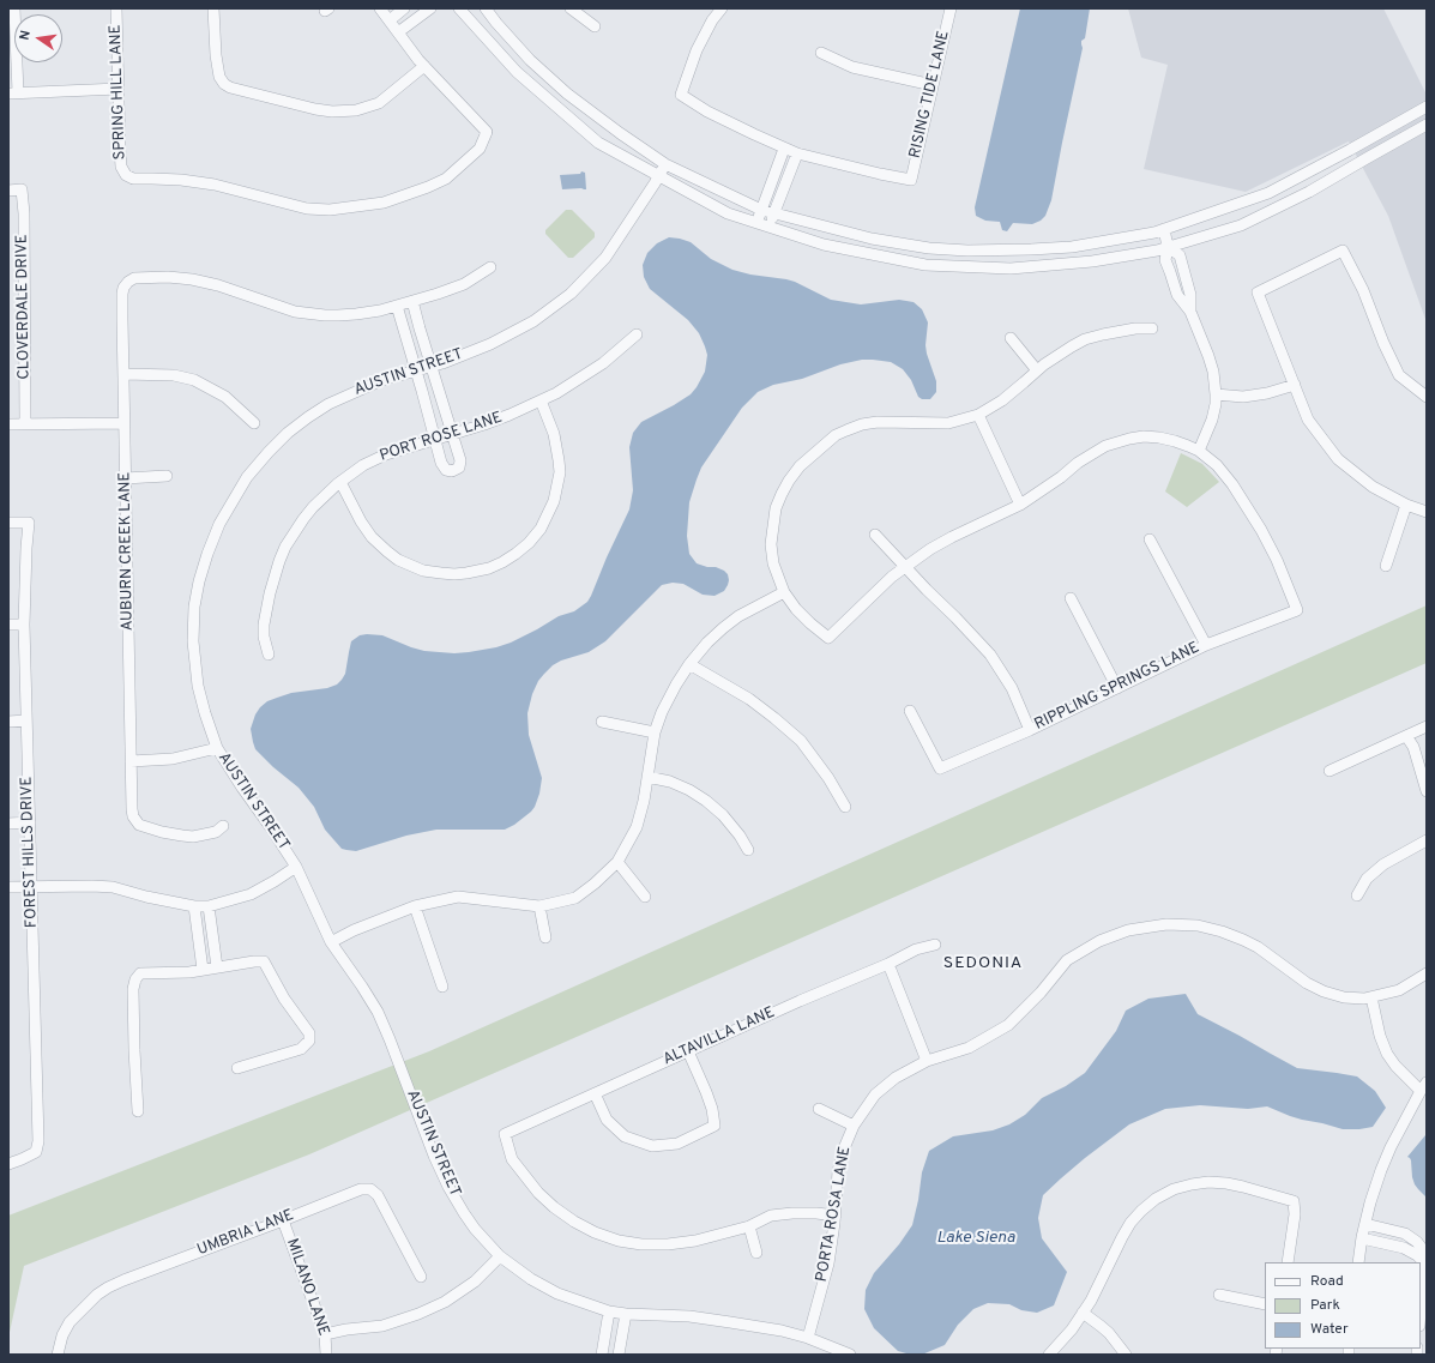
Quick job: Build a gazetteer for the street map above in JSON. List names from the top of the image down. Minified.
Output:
{"streets":{"street":["SPRING HILL LANE","RISING TIDE LANE","CLOVERDALE DRIVE","AUSTIN STREET","PORT ROSE LANE","AUBURN CREEK LANE","RIPPLING SPRINGS LANE","FOREST HILLS DRIVE","ALTAVILLA LANE","PORTA ROSA LANE","UMBRIA LANE","MILANO LANE"]},"crossings":[["AUSTIN STREET","PORTA ROSA LANE"],["UMBRIA LANE","MILANO LANE"]],"districts":["SEDONIA"],"water":["Lake Siena"],"legend":["Road","Park","Water"],"north":"left"}
